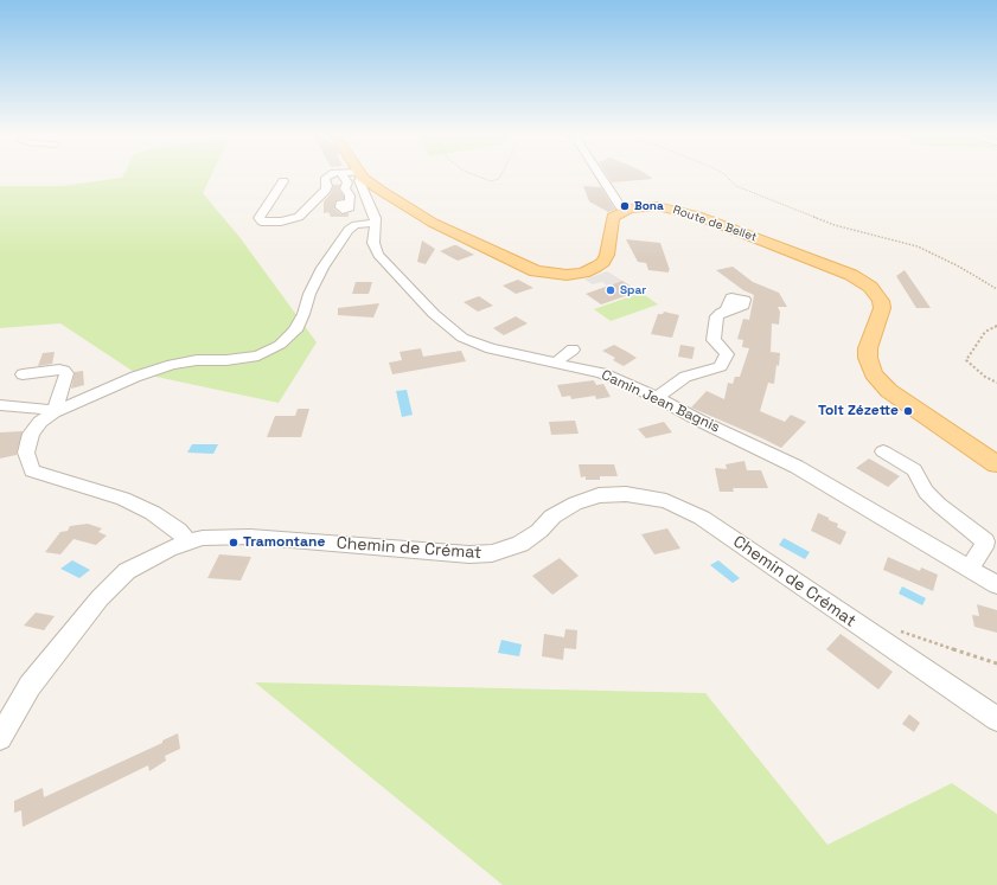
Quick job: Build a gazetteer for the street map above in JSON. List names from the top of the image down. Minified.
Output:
{"streets":{"main road":["Route de Bellet"],"street":["Camin Jean Bagnis","Chemin de Crémat"]},"places":["Bona","Spar","Toit Zézette","Tramontane"]}
